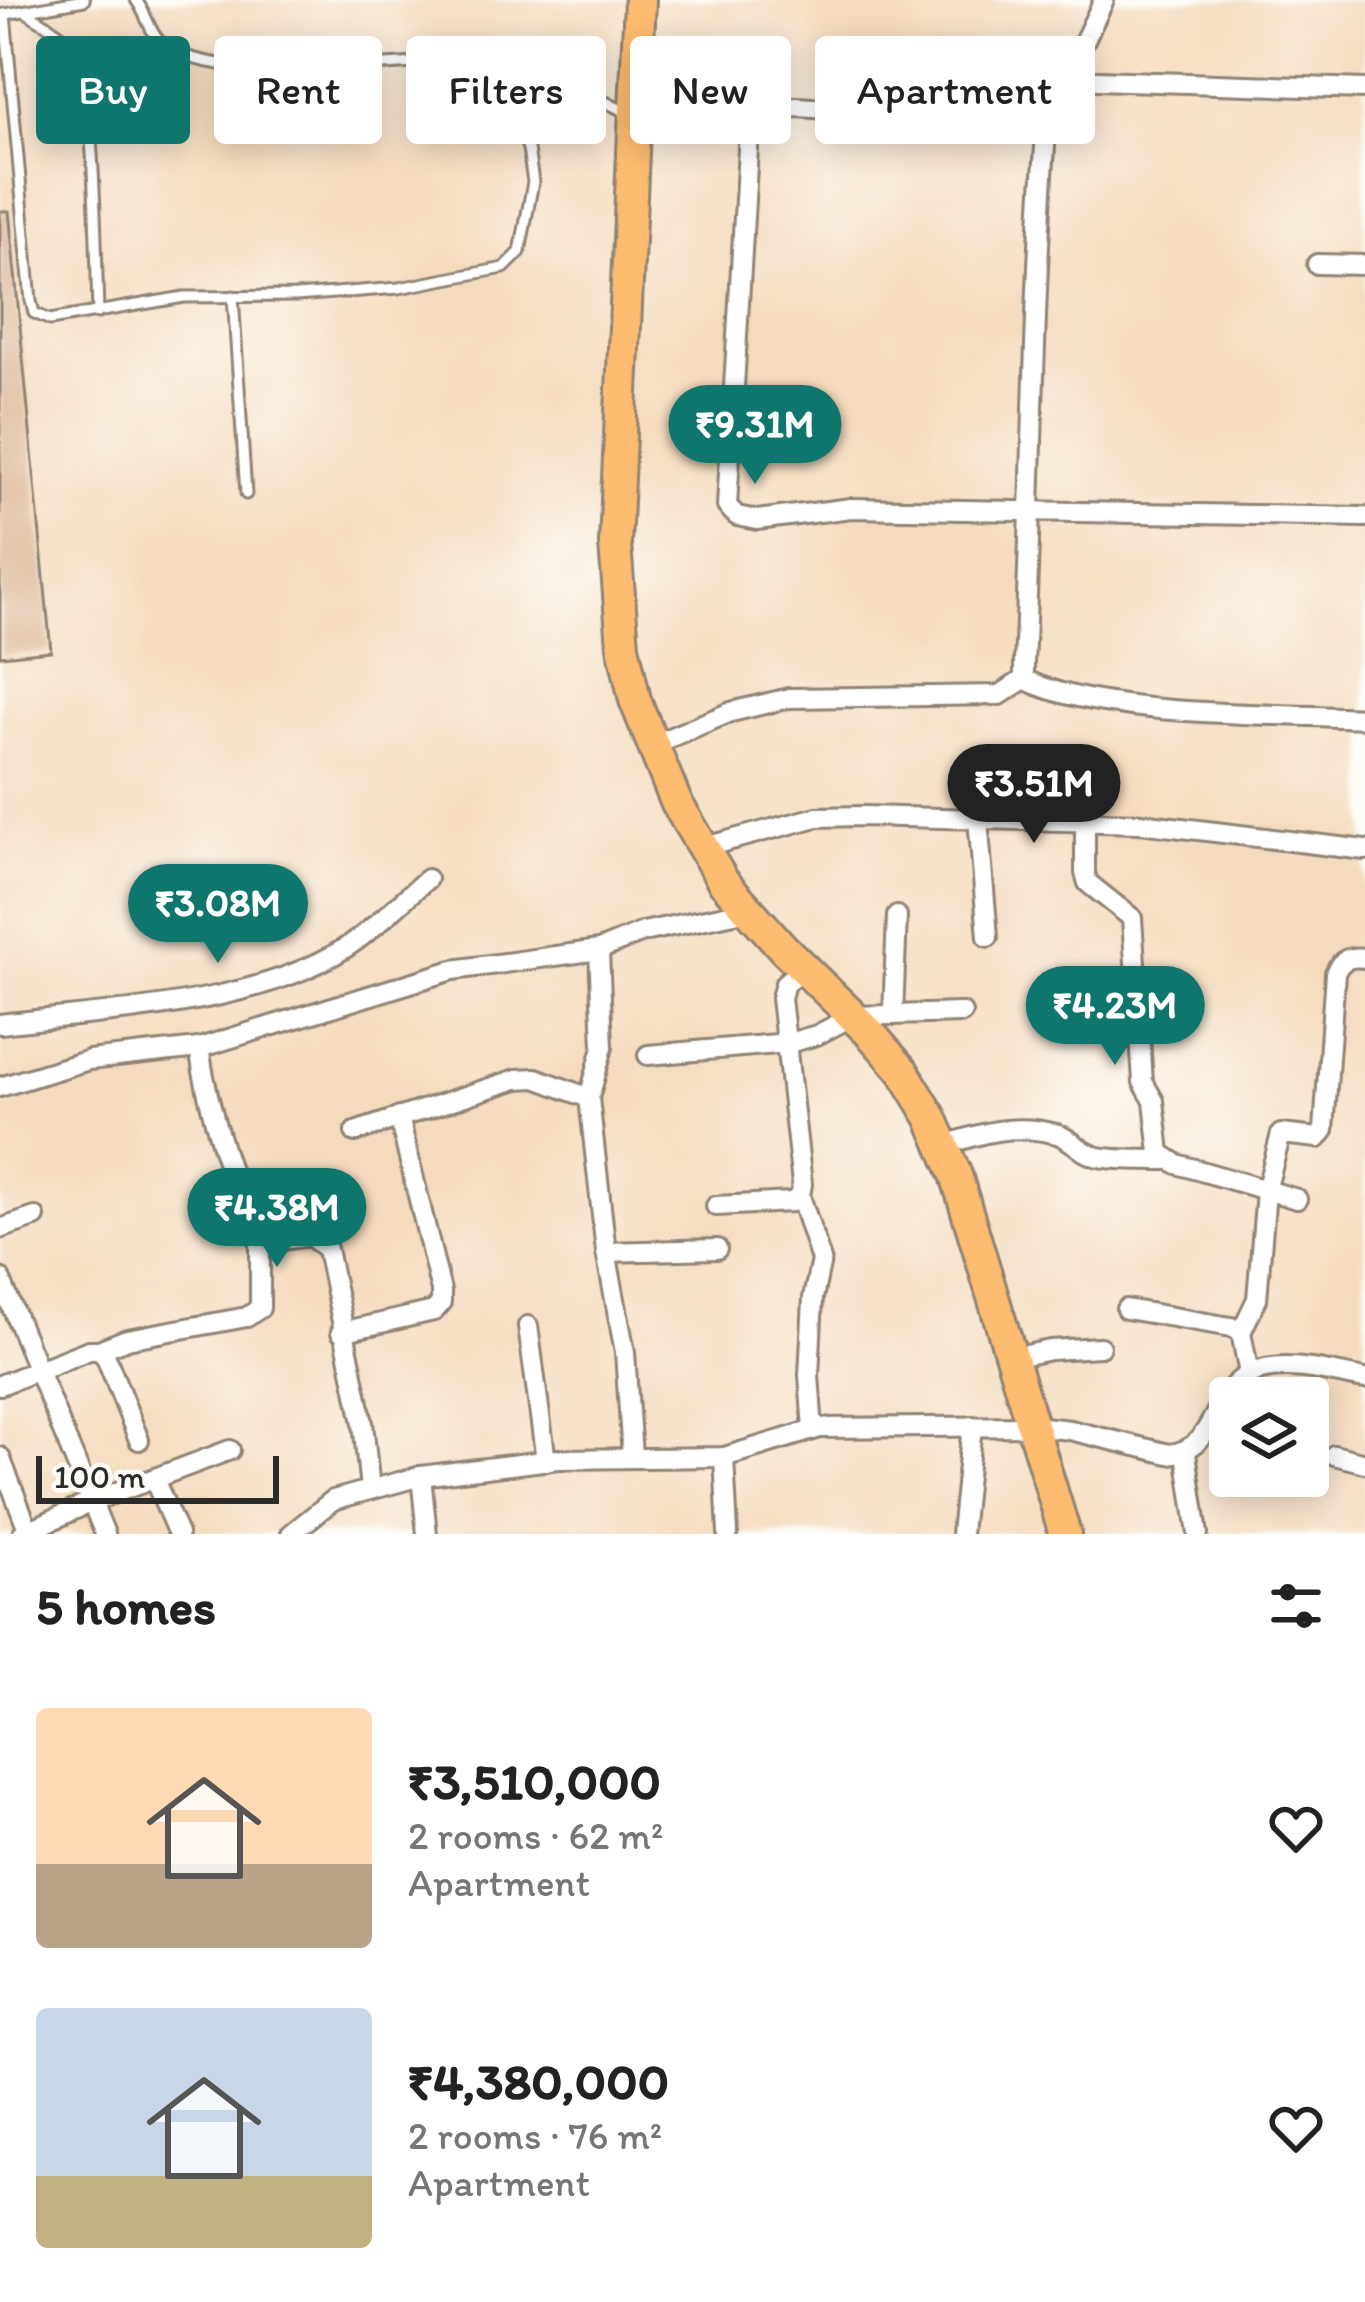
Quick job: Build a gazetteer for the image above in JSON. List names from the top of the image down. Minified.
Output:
{"scale_bar":"100 m","page":{"chip":["Buy","Rent","Filters","New","Apartment"],"price":["₹9.31M","₹3.51M","₹3.08M","₹4.23M","₹4.38M"],"scale":"100 m","heading":"5 homes","list":[{"name":"₹3,510,000","note":"2 rooms · 62 m² · Apartment"},{"name":"₹4,380,000","note":"2 rooms · 76 m² · Apartment"}]}}
